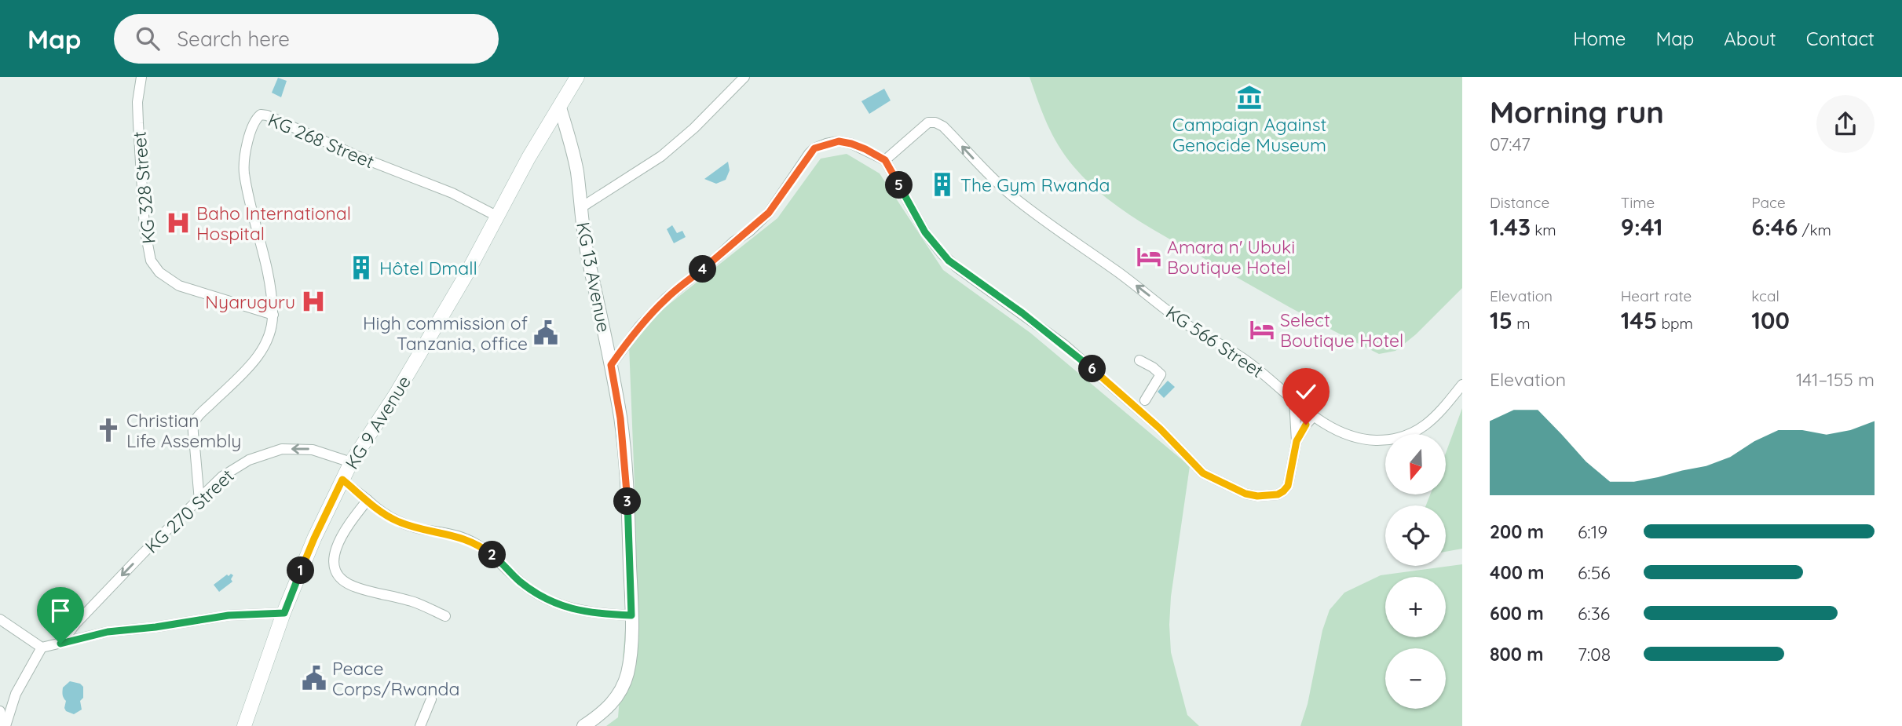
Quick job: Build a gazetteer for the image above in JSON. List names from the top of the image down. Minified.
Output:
{"streets":{"main road":["KG 9 Avenue"],"street":["KG 268 Street","KG 328 Street","KG 13 Avenue","KG 566 Street","KG 270 Street"]},"crossings":[["KG 268 Street","KG 328 Street"],["KG 268 Street","KG 9 Avenue"],["KG 268 Street","KG 270 Street"],["KG 13 Avenue","KG 9 Avenue"],["KG 9 Avenue","KG 270 Street"]],"one_way":["KG 566 Street"],"places":{"museum":["Campaign Against Genocide Museum"],"building":["The Gym Rwanda","Hôtel Dmall"],"hospital":["Baho International Hospital","Nyaruguru"],"hotel":["Amara n' Ubuki Boutique Hotel","Select Boutique Hotel"],"public building":["High commission of Tanzania, office","Peace Corps/Rwanda"],"church":["Christian Life Assembly"]},"north":"bottom","page":{"header":"Map","search":"Search here","nav":["Home","Map","About","Contact"],"heading":["Morning run","07:47"],"stats":[["Distance","1.43 km"],["Time","9:41"],["Pace","6:46 /km"],["Elevation","15 m"],["Heart rate","145 bpm"],["kcal","100"]],"pins":["5","4","6","3","2","1"],"chart":["Elevation","141–155 m"],"map_buttons":["+","−"],"list":[{"name":"200 m","note":"6:19"},{"name":"400 m","note":"6:56"},{"name":"600 m","note":"6:36"},{"name":"800 m","note":"7:08"}]}}
